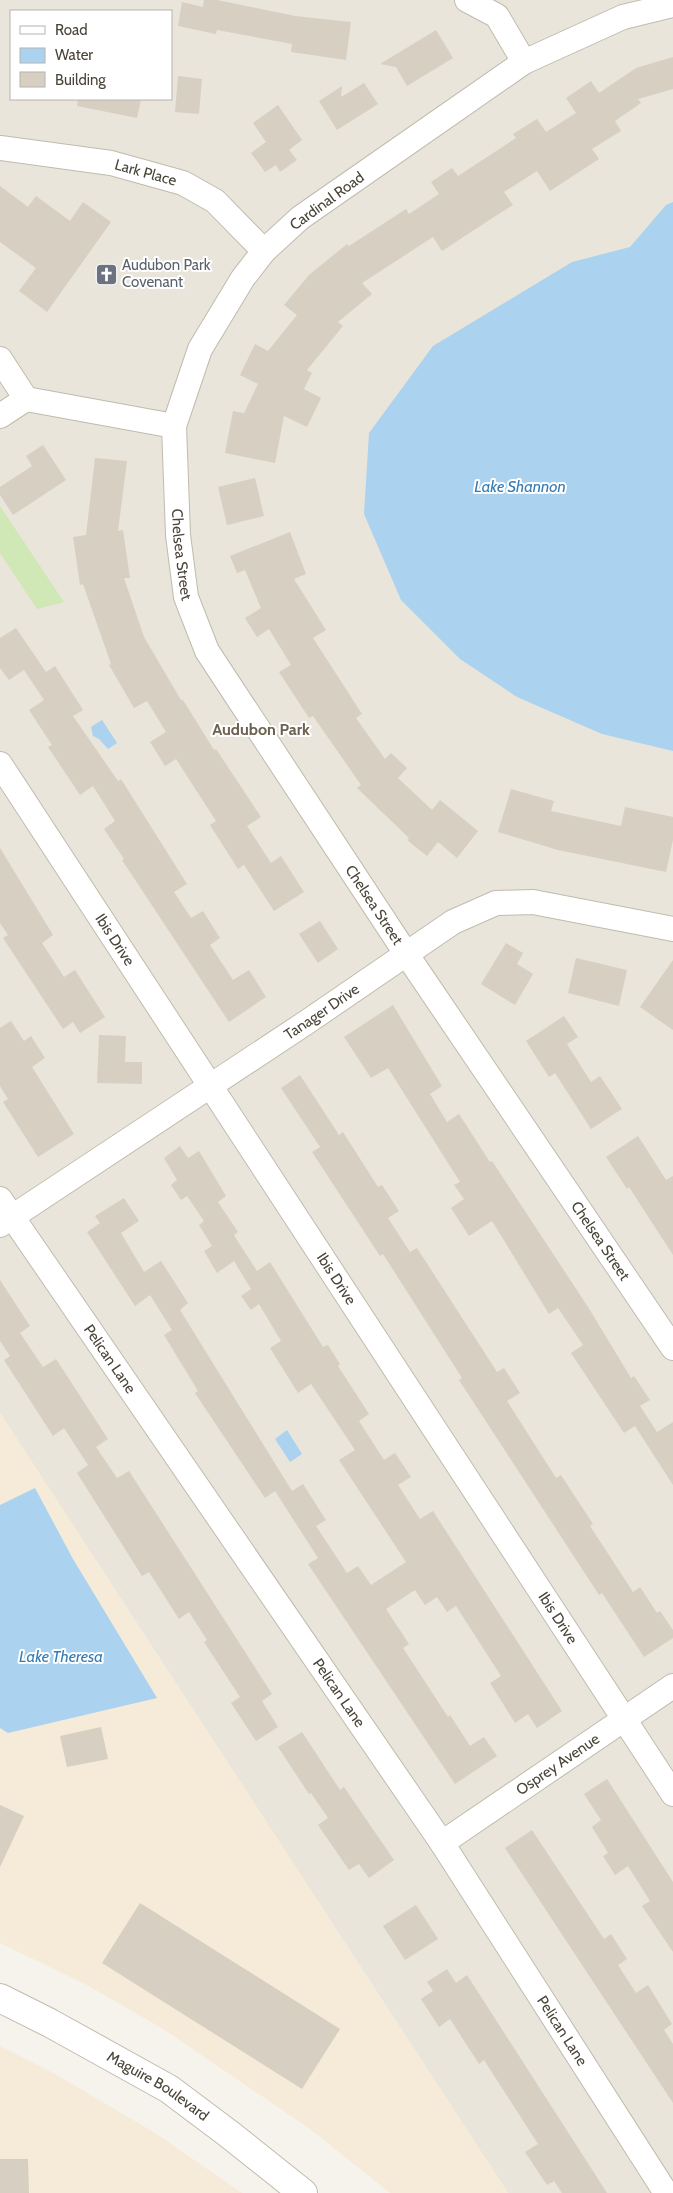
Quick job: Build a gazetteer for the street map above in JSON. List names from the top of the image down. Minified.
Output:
{"streets":{"street":["Lark Place","Cardinal Road","Chelsea Street","Ibis Drive","Tanager Drive","Pelican Lane","Osprey Avenue","Maguire Boulevard"]},"crossings":[["Lark Place","Cardinal Road"],["Cardinal Road","Chelsea Street"],["Chelsea Street","Tanager Drive"],["Ibis Drive","Tanager Drive"],["Ibis Drive","Osprey Avenue"],["Tanager Drive","Pelican Lane"],["Pelican Lane","Osprey Avenue"]],"districts":["Audubon Park"],"water":["Lake Shannon","Lake Theresa"],"places":{"church":["Audubon Park Covenant"]},"legend":["Road","Water","Building"]}
